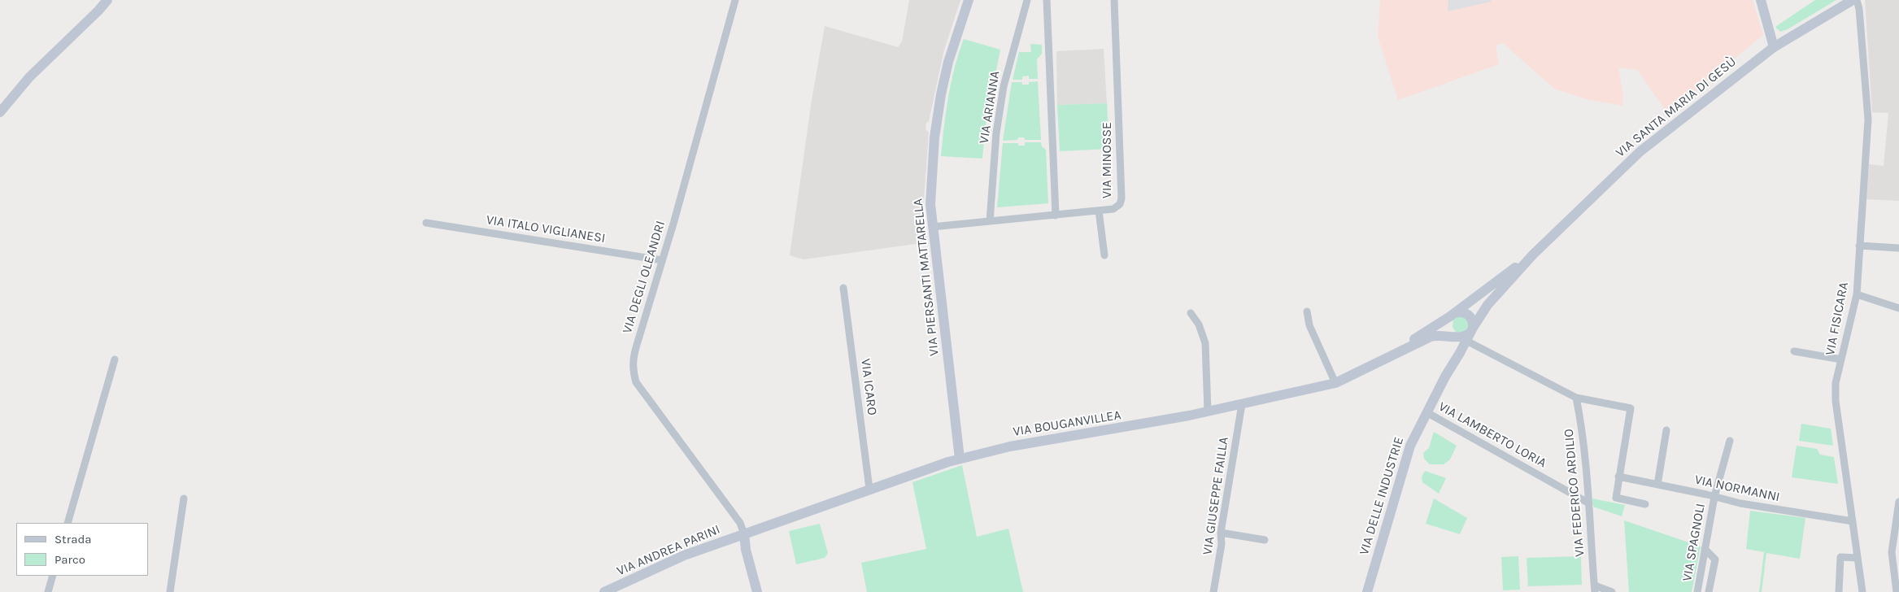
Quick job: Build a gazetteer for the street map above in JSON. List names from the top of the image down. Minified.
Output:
{"streets":{"main road":["VIA SANTA MARIA DI GESÙ","VIA PIERSANTI MATTARELLA","VIA BOUGANVILLEA","VIA DELLE INDUSTRIE","VIA ANDREA PARINI"],"street":["VIA ARIANNA","VIA MINOSSE","VIA ITALO VIGLIANESI","VIA DEGLI OLEANDRI","VIA FISICARA","VIA ICARO","VIA LAMBERTO LORIA","VIA NORMANNI","VIA FEDERICO ARDILIO","VIA GIUSEPPE FAILLA","VIA SPAGNOLI"]},"crossings":[["VIA ARIANNA","VIA MINOSSE"],["VIA MINOSSE","VIA PIERSANTI MATTARELLA"],["VIA ITALO VIGLIANESI","VIA DEGLI OLEANDRI"],["VIA DEGLI OLEANDRI","VIA BOUGANVILLEA"],["VIA DEGLI OLEANDRI","VIA ANDREA PARINI"],["VIA PIERSANTI MATTARELLA","VIA BOUGANVILLEA"],["VIA FISICARA","VIA NORMANNI"],["VIA ICARO","VIA BOUGANVILLEA"],["VIA BOUGANVILLEA","VIA GIUSEPPE FAILLA"],["VIA BOUGANVILLEA","VIA ANDREA PARINI"],["VIA LAMBERTO LORIA","VIA FEDERICO ARDILIO"],["VIA LAMBERTO LORIA","VIA DELLE INDUSTRIE"],["VIA NORMANNI","VIA SPAGNOLI"]],"legend":["Strada","Parco"]}
